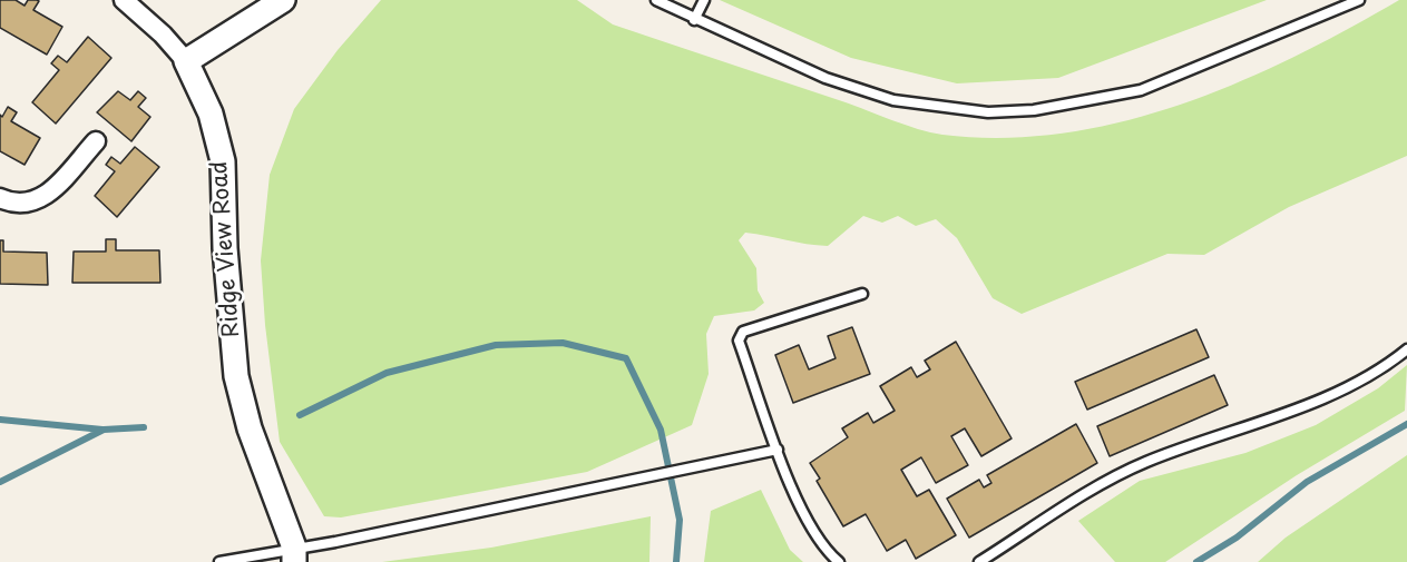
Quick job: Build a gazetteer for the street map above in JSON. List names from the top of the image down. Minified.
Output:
{"streets":{"street":["Ridge View Road"]}}
